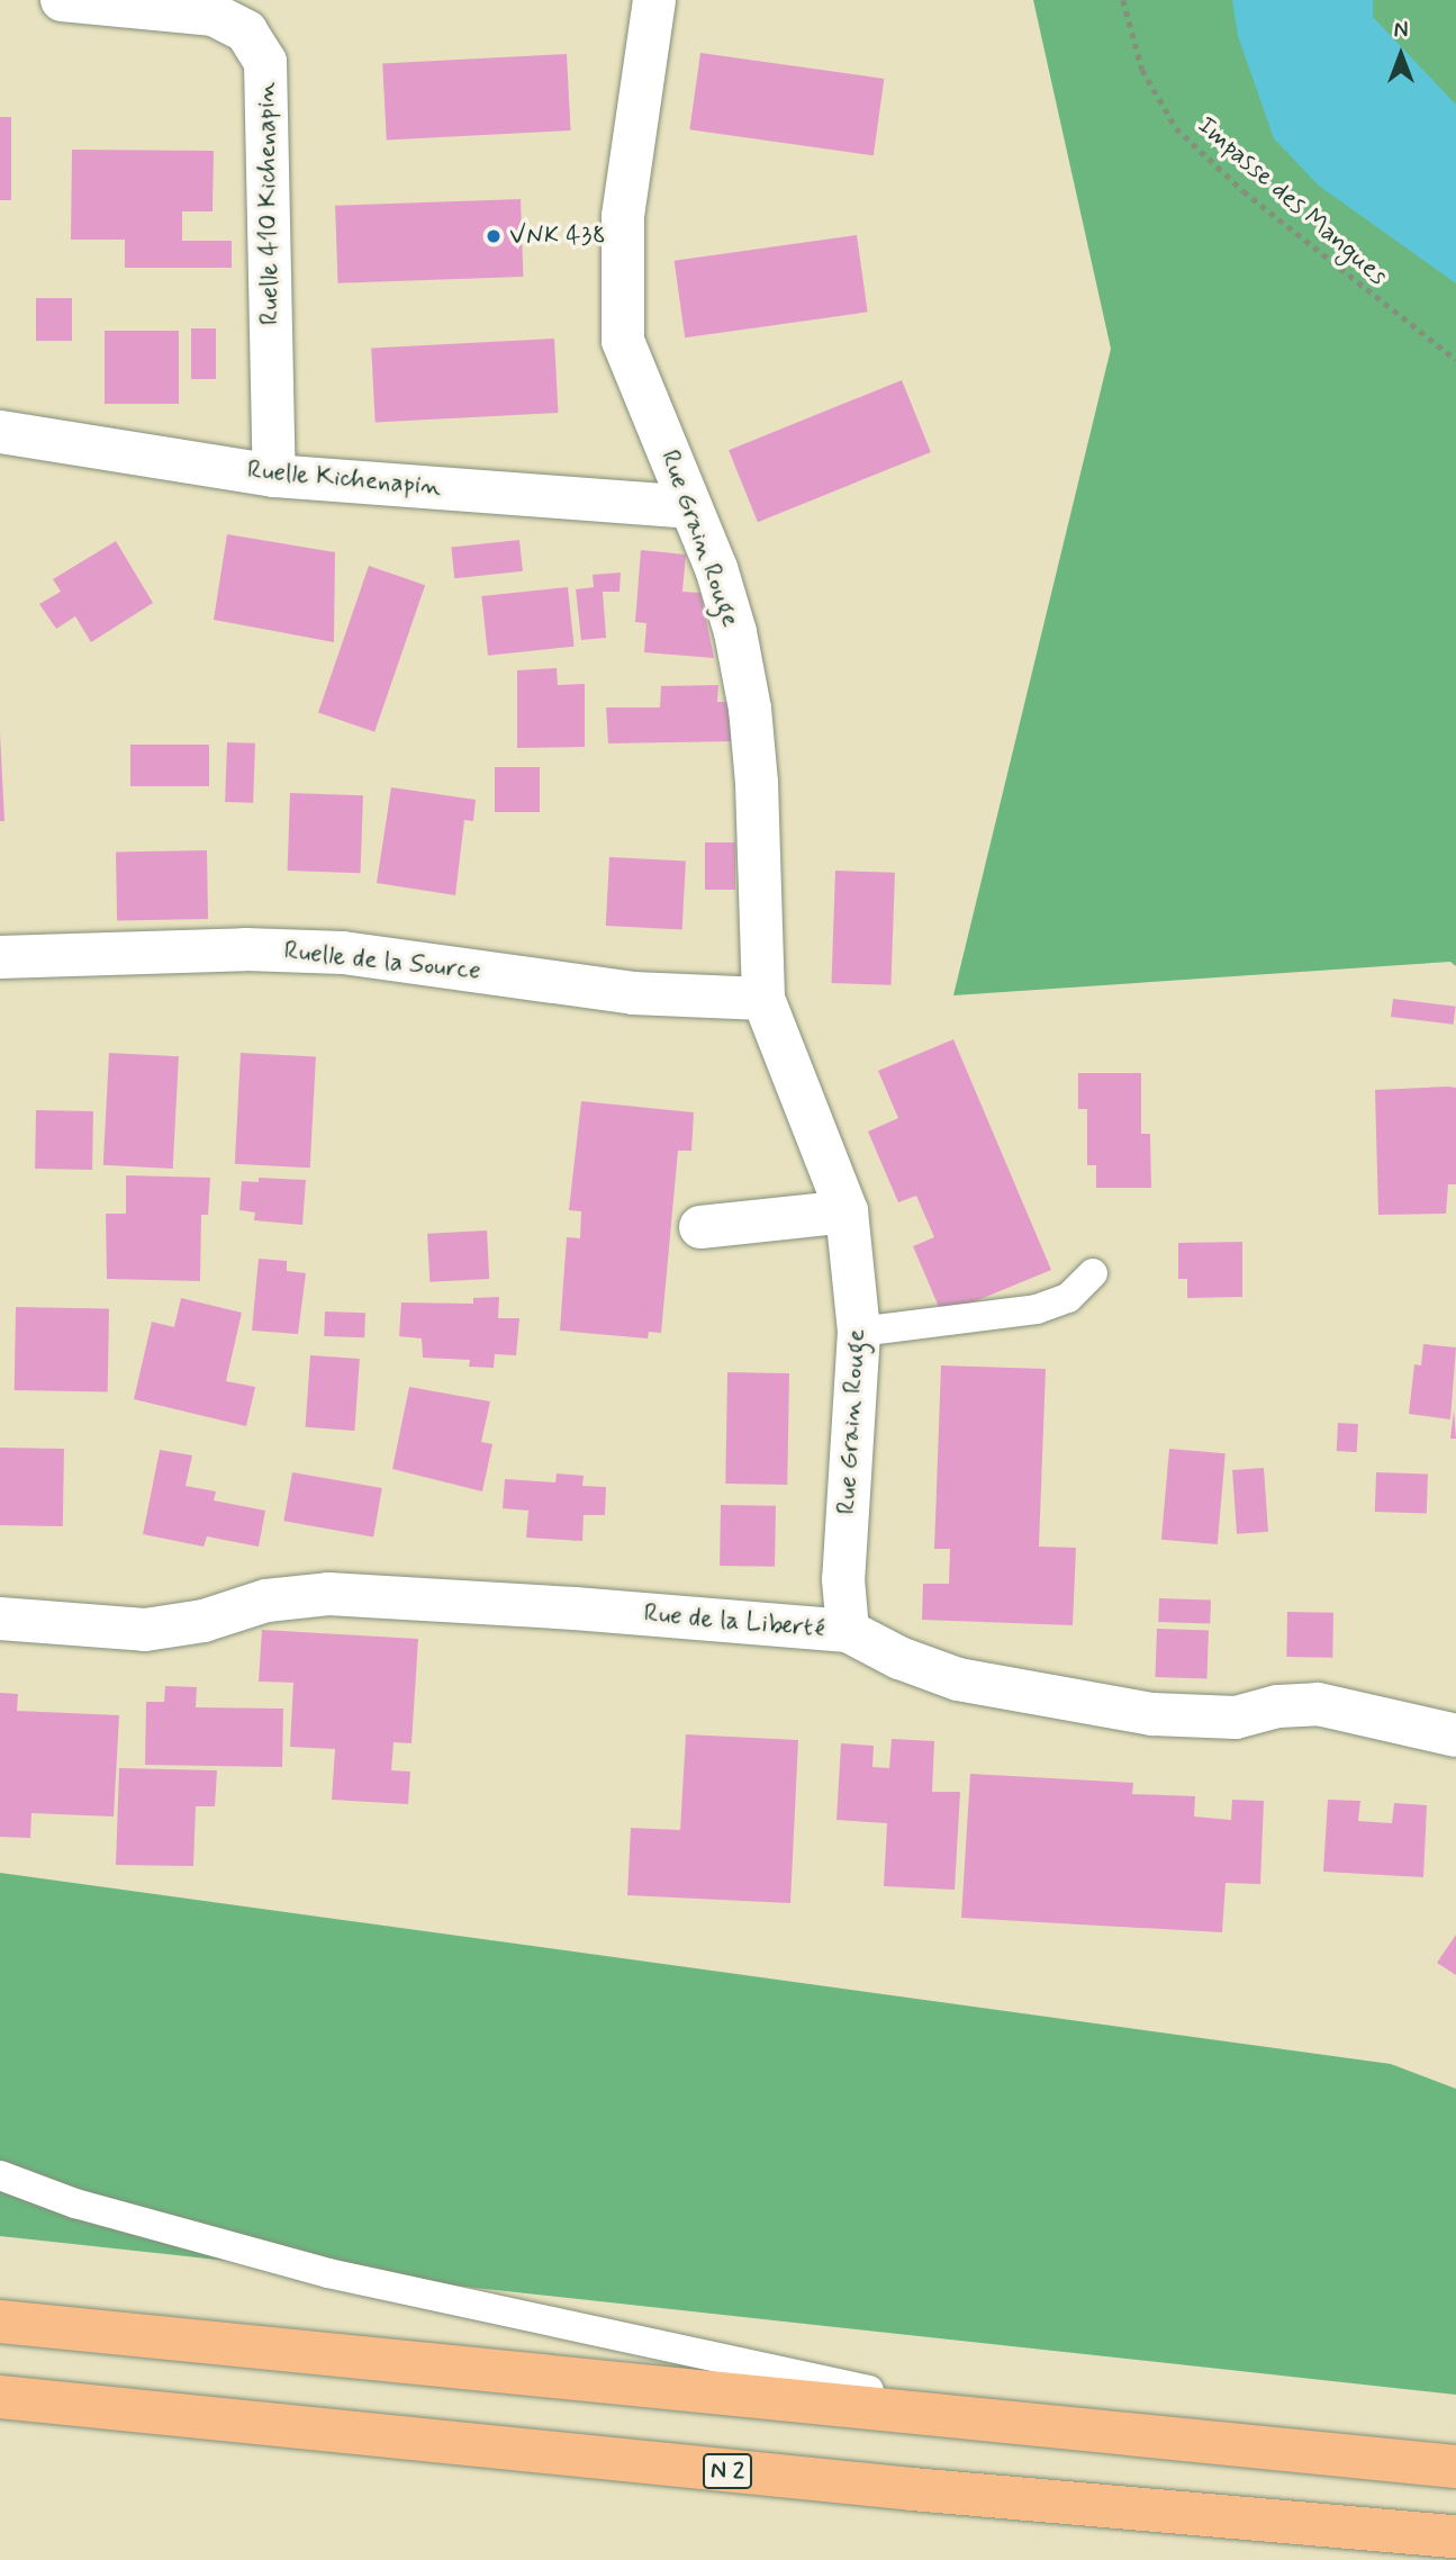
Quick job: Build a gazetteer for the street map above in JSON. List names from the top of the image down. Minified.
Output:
{"streets":{"highway":["N 2"],"street":["Ruelle 410 Kichenapin","Ruelle Kichenapin","Rue Grain Rouge","Ruelle de la Source","Rue de la Liberté"],"path":["Impasse des Mangues"]},"crossings":[["Ruelle 410 Kichenapin","Ruelle Kichenapin"],["Ruelle Kichenapin","Rue Grain Rouge"],["Rue Grain Rouge","Ruelle de la Source"],["Rue Grain Rouge","Rue de la Liberté"]],"places":["VNK 438"],"north":"top"}
